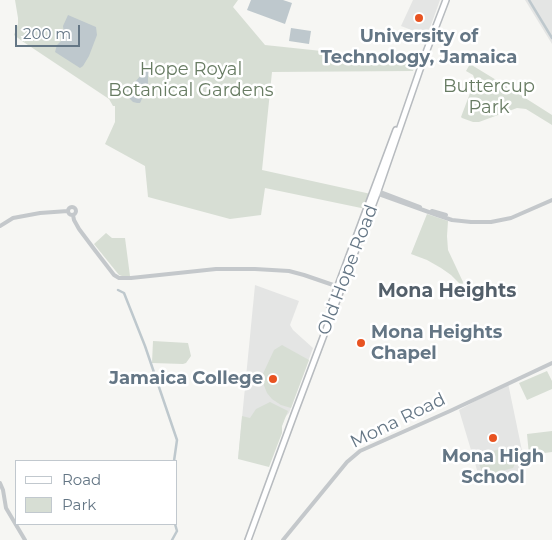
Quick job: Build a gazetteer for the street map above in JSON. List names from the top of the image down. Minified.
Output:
{"streets":{"main road":["Old Hope Road"],"street":["Mona Road"]},"districts":["Mona Heights"],"parks":["Hope Royal Botanical Gardens","Buttercup Park"],"places":["University of Technology, Jamaica","Mona Heights Chapel","Jamaica College","Mona High School"],"legend":["Road","Park"],"scale_bar":"200 m"}
